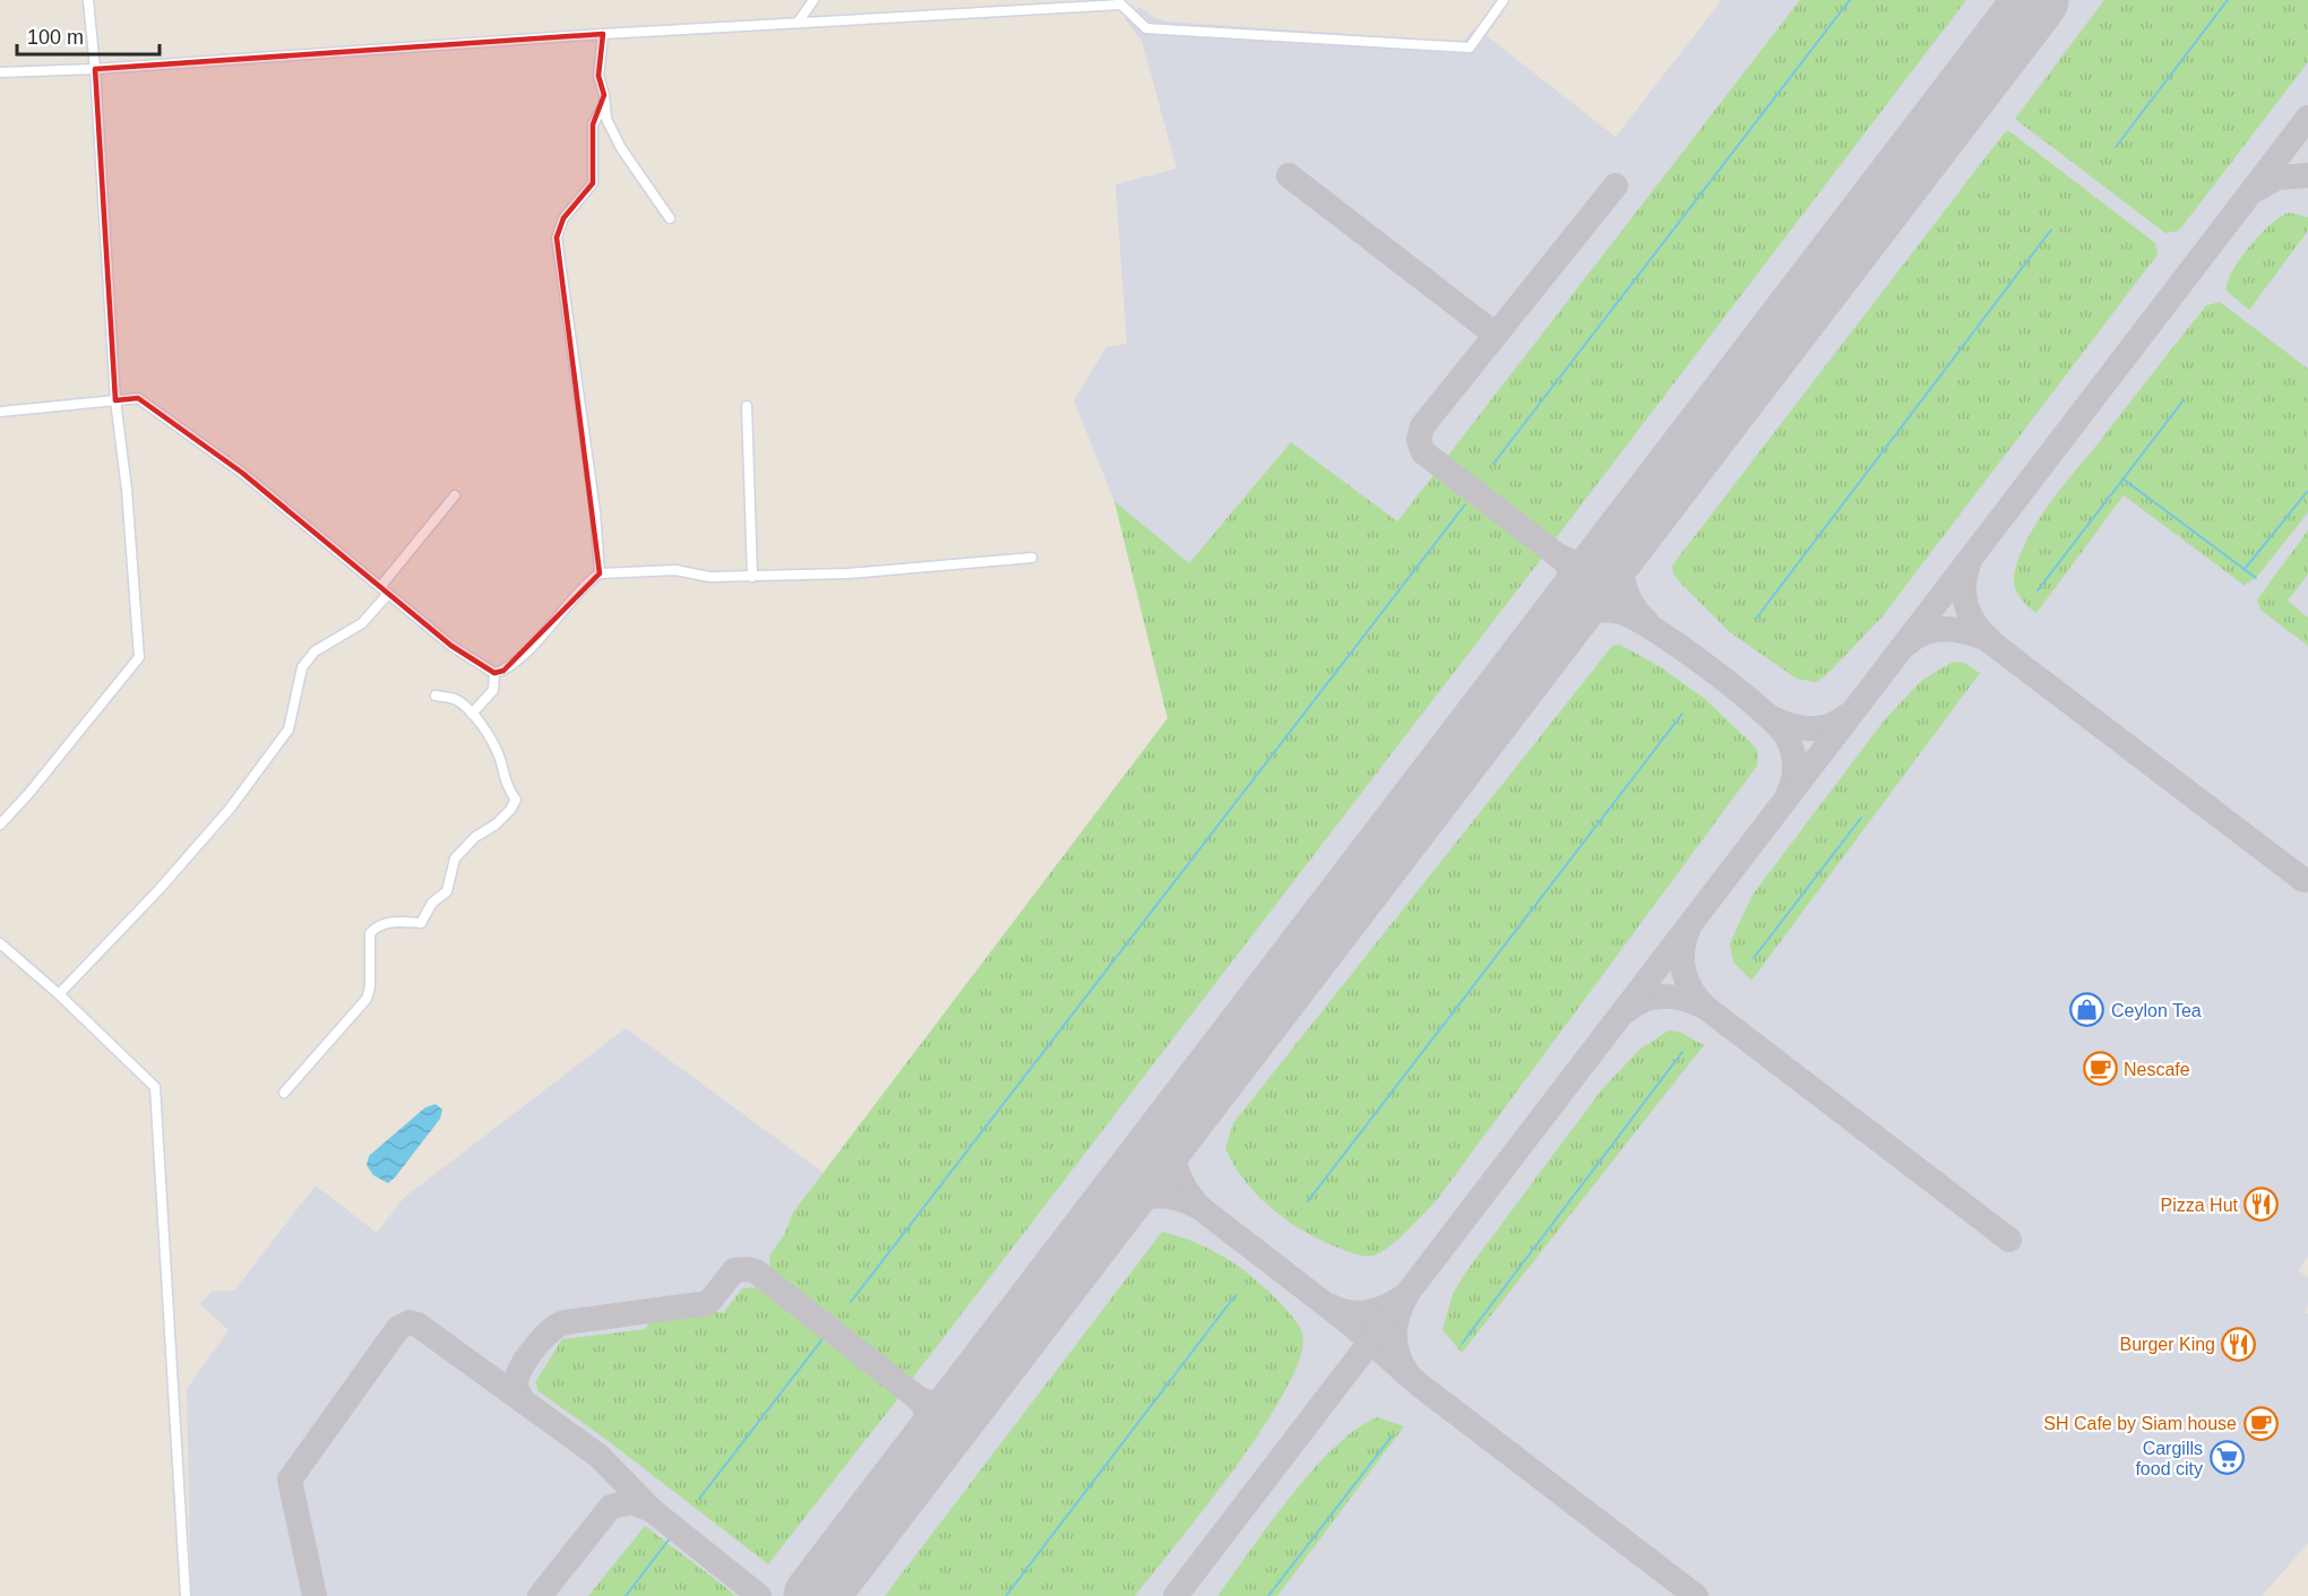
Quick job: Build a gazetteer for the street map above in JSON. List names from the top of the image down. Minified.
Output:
{"places":{"shop":["Ceylon Tea"],"cafe":["Nescafe","SH Cafe by Siam house"],"restaurant":["Pizza Hut","Burger King"],"supermarket":["Cargills food city"]},"scale_bar":"100 m"}
